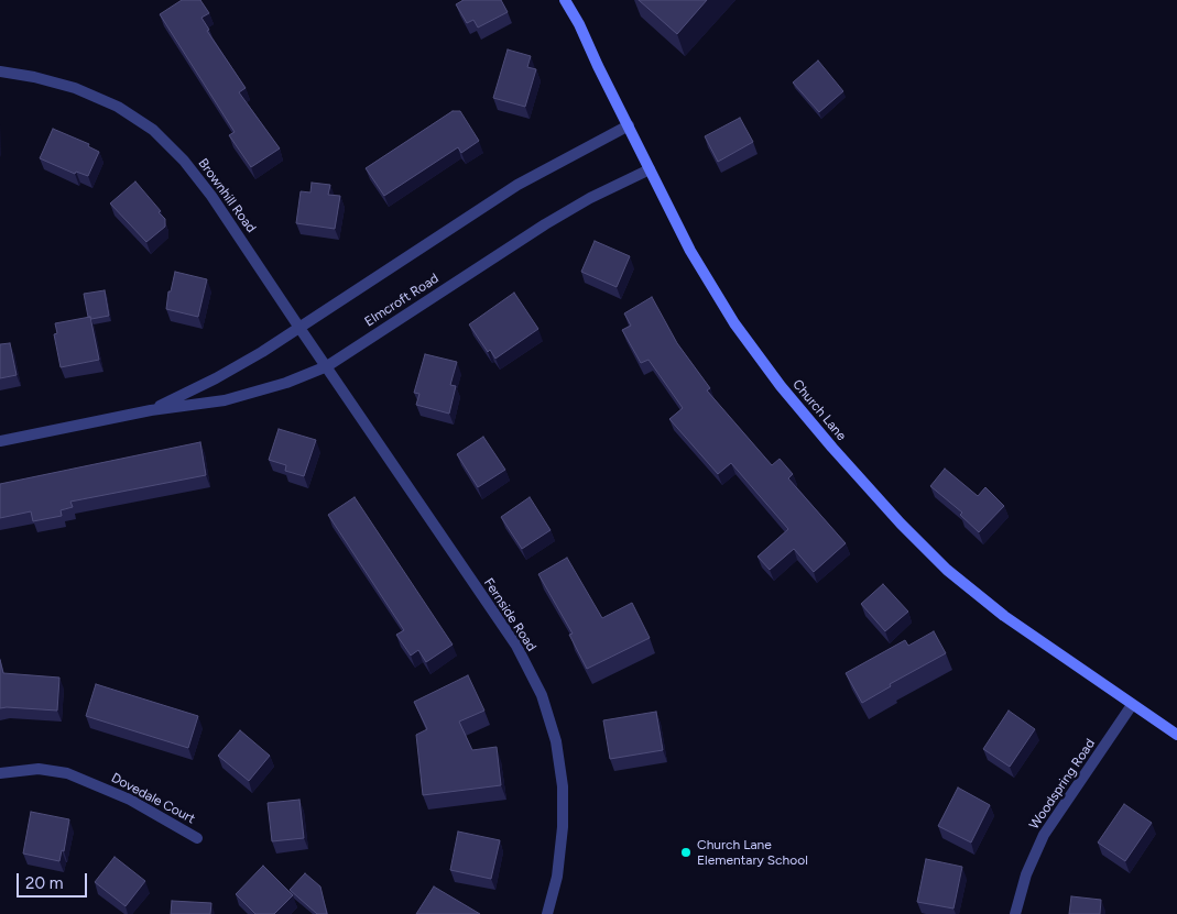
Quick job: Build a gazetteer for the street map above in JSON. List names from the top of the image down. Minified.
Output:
{"streets":{"street":["Brownhill Road","Elmcroft Road","Church Lane","Fernside Road","Woodspring Road","Dovedale Court"]},"crossings":[["Brownhill Road","Elmcroft Road"],["Brownhill Road","Fernside Road"],["Elmcroft Road","Church Lane"],["Elmcroft Road","Fernside Road"],["Church Lane","Woodspring Road"]],"places":["Church Lane Elementary School"],"scale_bar":"20 m"}
